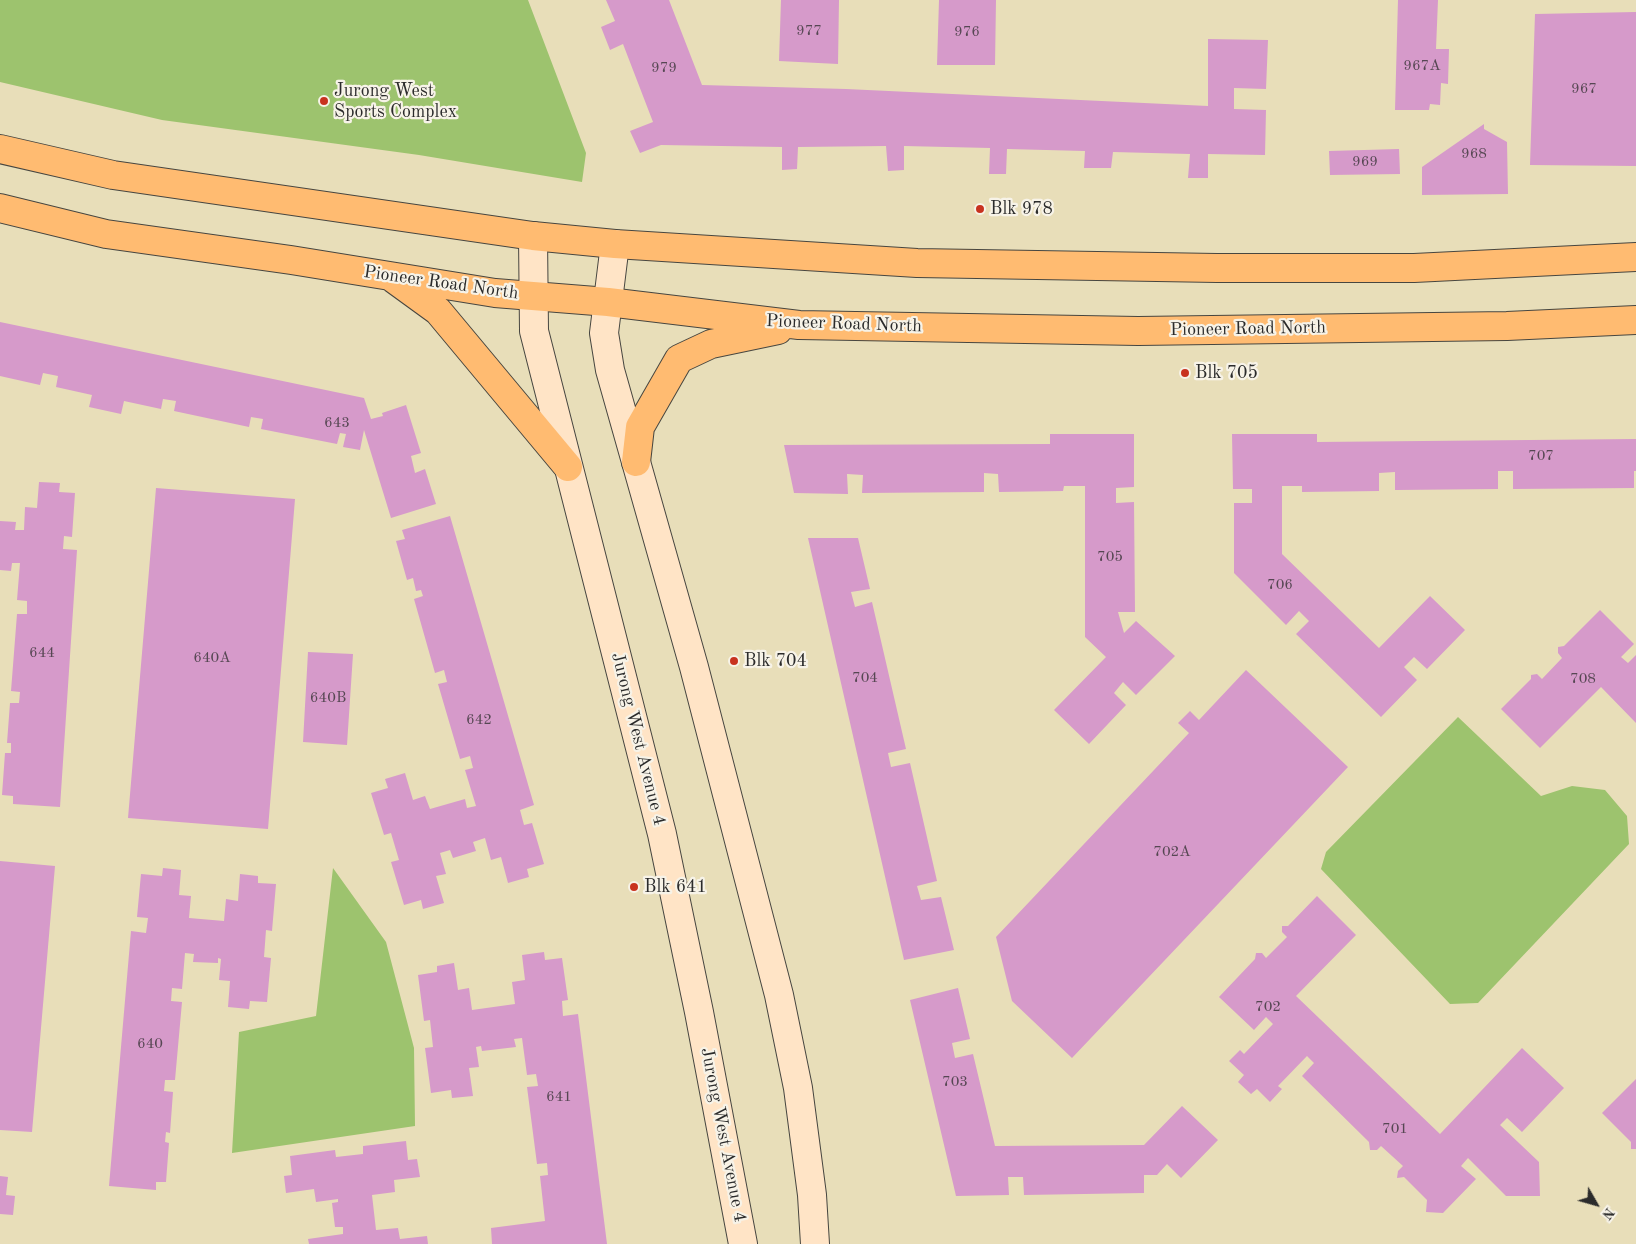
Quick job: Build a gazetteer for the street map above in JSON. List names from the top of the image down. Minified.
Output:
{"streets":{"main road":["Pioneer Road North","Jurong West Avenue 4"]},"crossings":[["Pioneer Road North","Jurong West Avenue 4"]],"places":["Jurong West Sports Complex","Blk 978","Blk 705","Blk 704","Blk 641"],"house_numbers":["977","976","967A","979","967","968","969","643","707","705","706","644","640A","704","708","640B","642","702A","702","640","703","641","701"],"north":"bottom right"}
